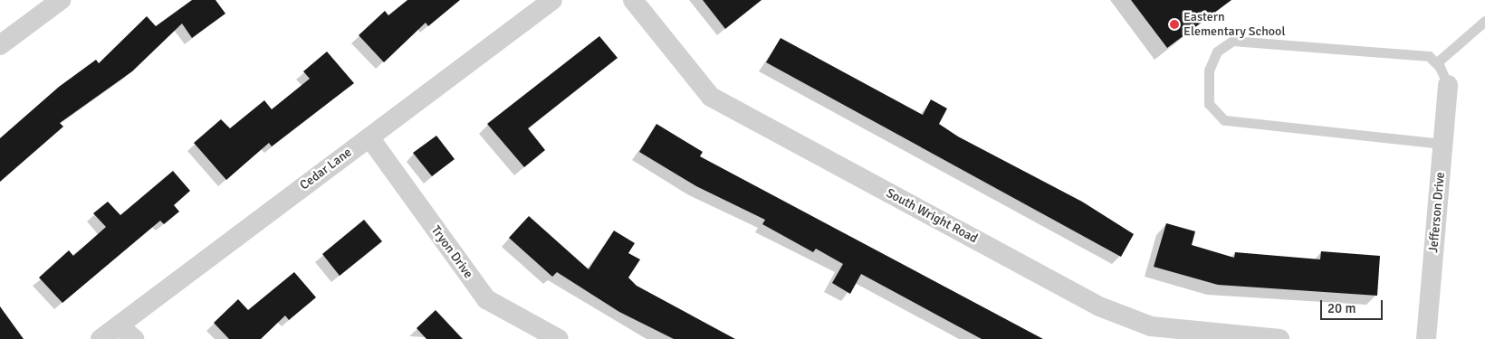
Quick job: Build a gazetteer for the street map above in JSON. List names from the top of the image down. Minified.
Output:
{"streets":{"street":["Cedar Lane","Jefferson Drive","South Wright Road","Tryon Drive"]},"crossings":[["Cedar Lane","Tryon Drive"]],"places":["Eastern Elementary School"],"scale_bar":"20 m"}
